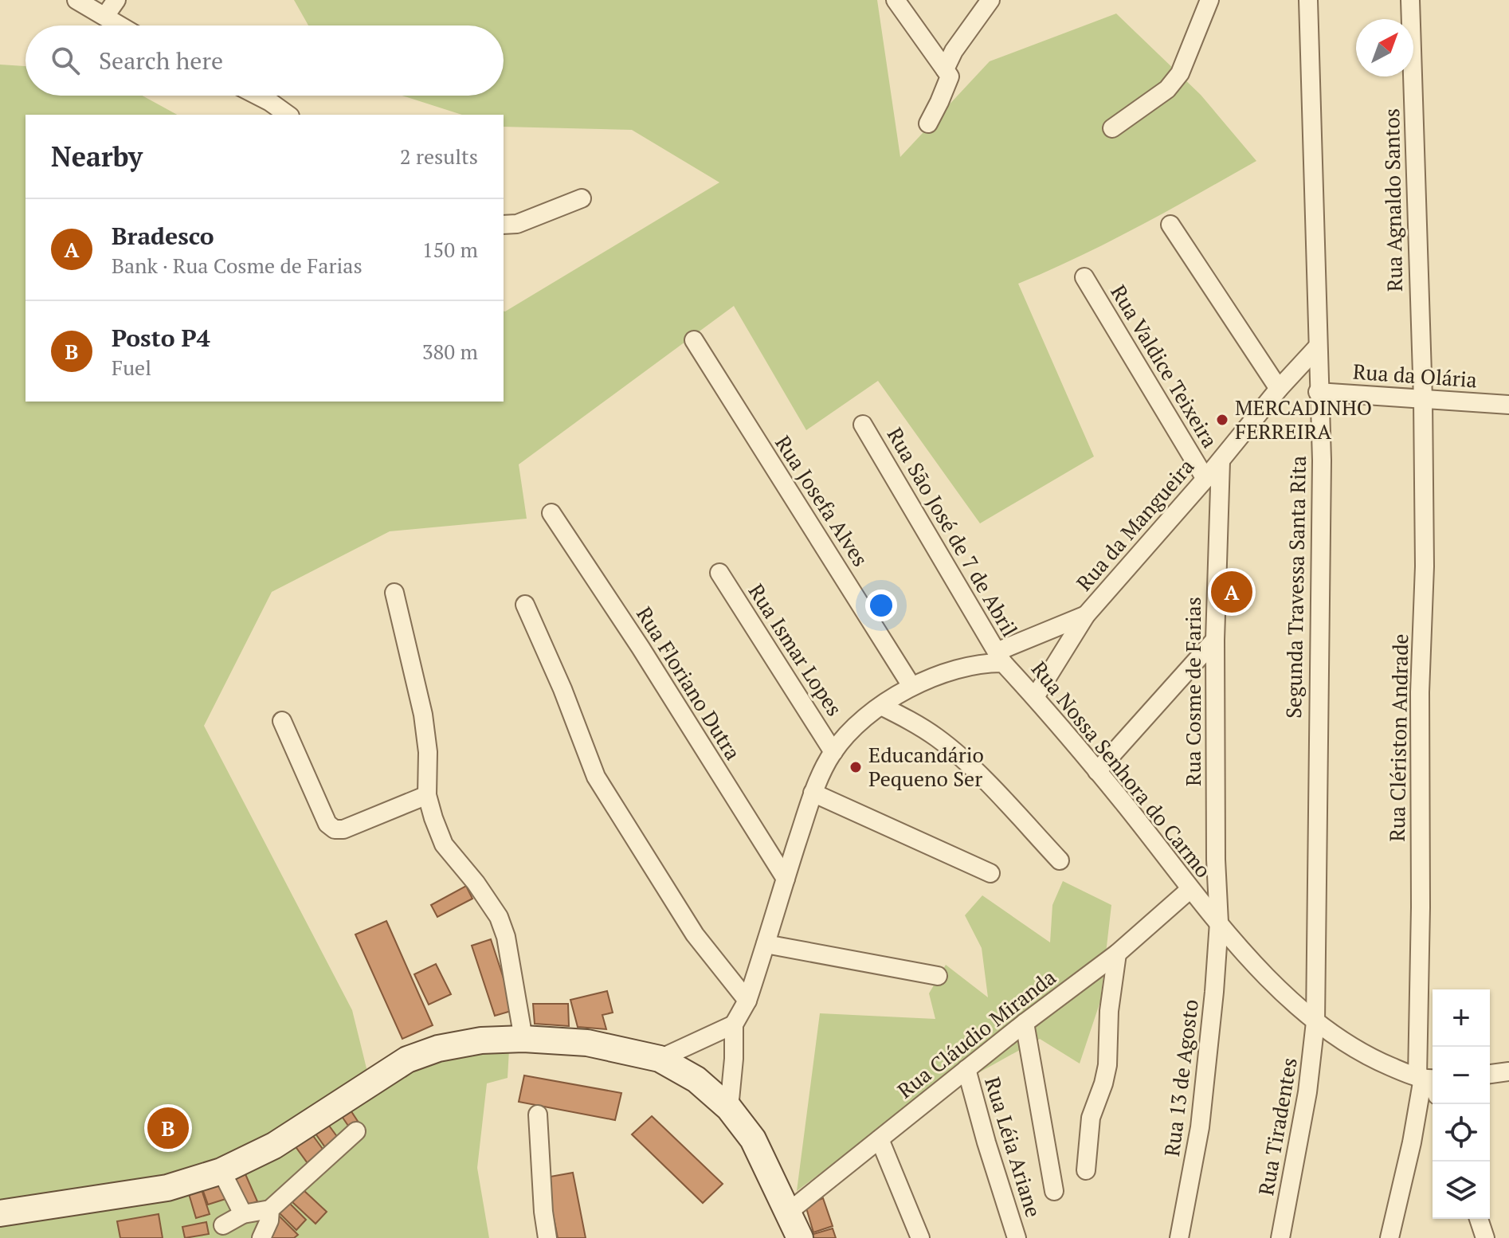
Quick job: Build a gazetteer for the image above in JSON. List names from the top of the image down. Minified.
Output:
{"streets":{"street":["Rua Agnaldo Santos","Rua Valdice Teixeira","Rua da Olária","Rua Josefa Alves","Rua da Mangueira","Rua São José de 7 de Abril","Segunda Travessa Santa Rita","Rua Ismar Lopes","Rua Floriano Dutra","Rua Cosme de Farias","Rua Clériston Andrade","Rua Nossa Senhora do Carmo","Rua Cláudio Miranda","Rua 13 de Agosto","Rua Tiradentes","Rua Léia Ariane"]},"crossings":[["Rua Agnaldo Santos","Rua da Olária"],["Rua Agnaldo Santos","Rua Clériston Andrade"],["Rua Valdice Teixeira","Rua da Mangueira"],["Rua da Olária","Segunda Travessa Santa Rita"],["Rua da Olária","Rua Clériston Andrade"],["Rua Josefa Alves","Rua Nossa Senhora do Carmo"],["Rua da Mangueira","Segunda Travessa Santa Rita"],["Rua da Mangueira","Rua Cosme de Farias"],["Rua da Mangueira","Rua Nossa Senhora do Carmo"],["Rua São José de 7 de Abril","Rua Nossa Senhora do Carmo"],["Segunda Travessa Santa Rita","Rua Nossa Senhora do Carmo"],["Segunda Travessa Santa Rita","Rua Tiradentes"],["Rua Ismar Lopes","Rua Nossa Senhora do Carmo"],["Rua Floriano Dutra","Rua Nossa Senhora do Carmo"],["Rua Cosme de Farias","Rua Nossa Senhora do Carmo"],["Rua Cosme de Farias","Rua 13 de Agosto"],["Rua Clériston Andrade","Rua Nossa Senhora do Carmo"],["Rua Nossa Senhora do Carmo","Rua Cláudio Miranda"],["Rua Nossa Senhora do Carmo","Rua 13 de Agosto"],["Rua Nossa Senhora do Carmo","Rua Tiradentes"],["Rua Cláudio Miranda","Rua Léia Ariane"]],"places":["MERCADINHO FERREIRA","Educandário Pequeno Ser"],"north":"top right","page":{"search":"Search here","heading":["Nearby","2 results"],"list":[{"mark":"A","name":"Bradesco","note":"Bank · Rua Cosme de Farias","value":"150 m"},{"mark":"B","name":"Posto P4","note":"Fuel","value":"380 m"}],"pins":["A","B"],"map_buttons":["+","−"]}}
